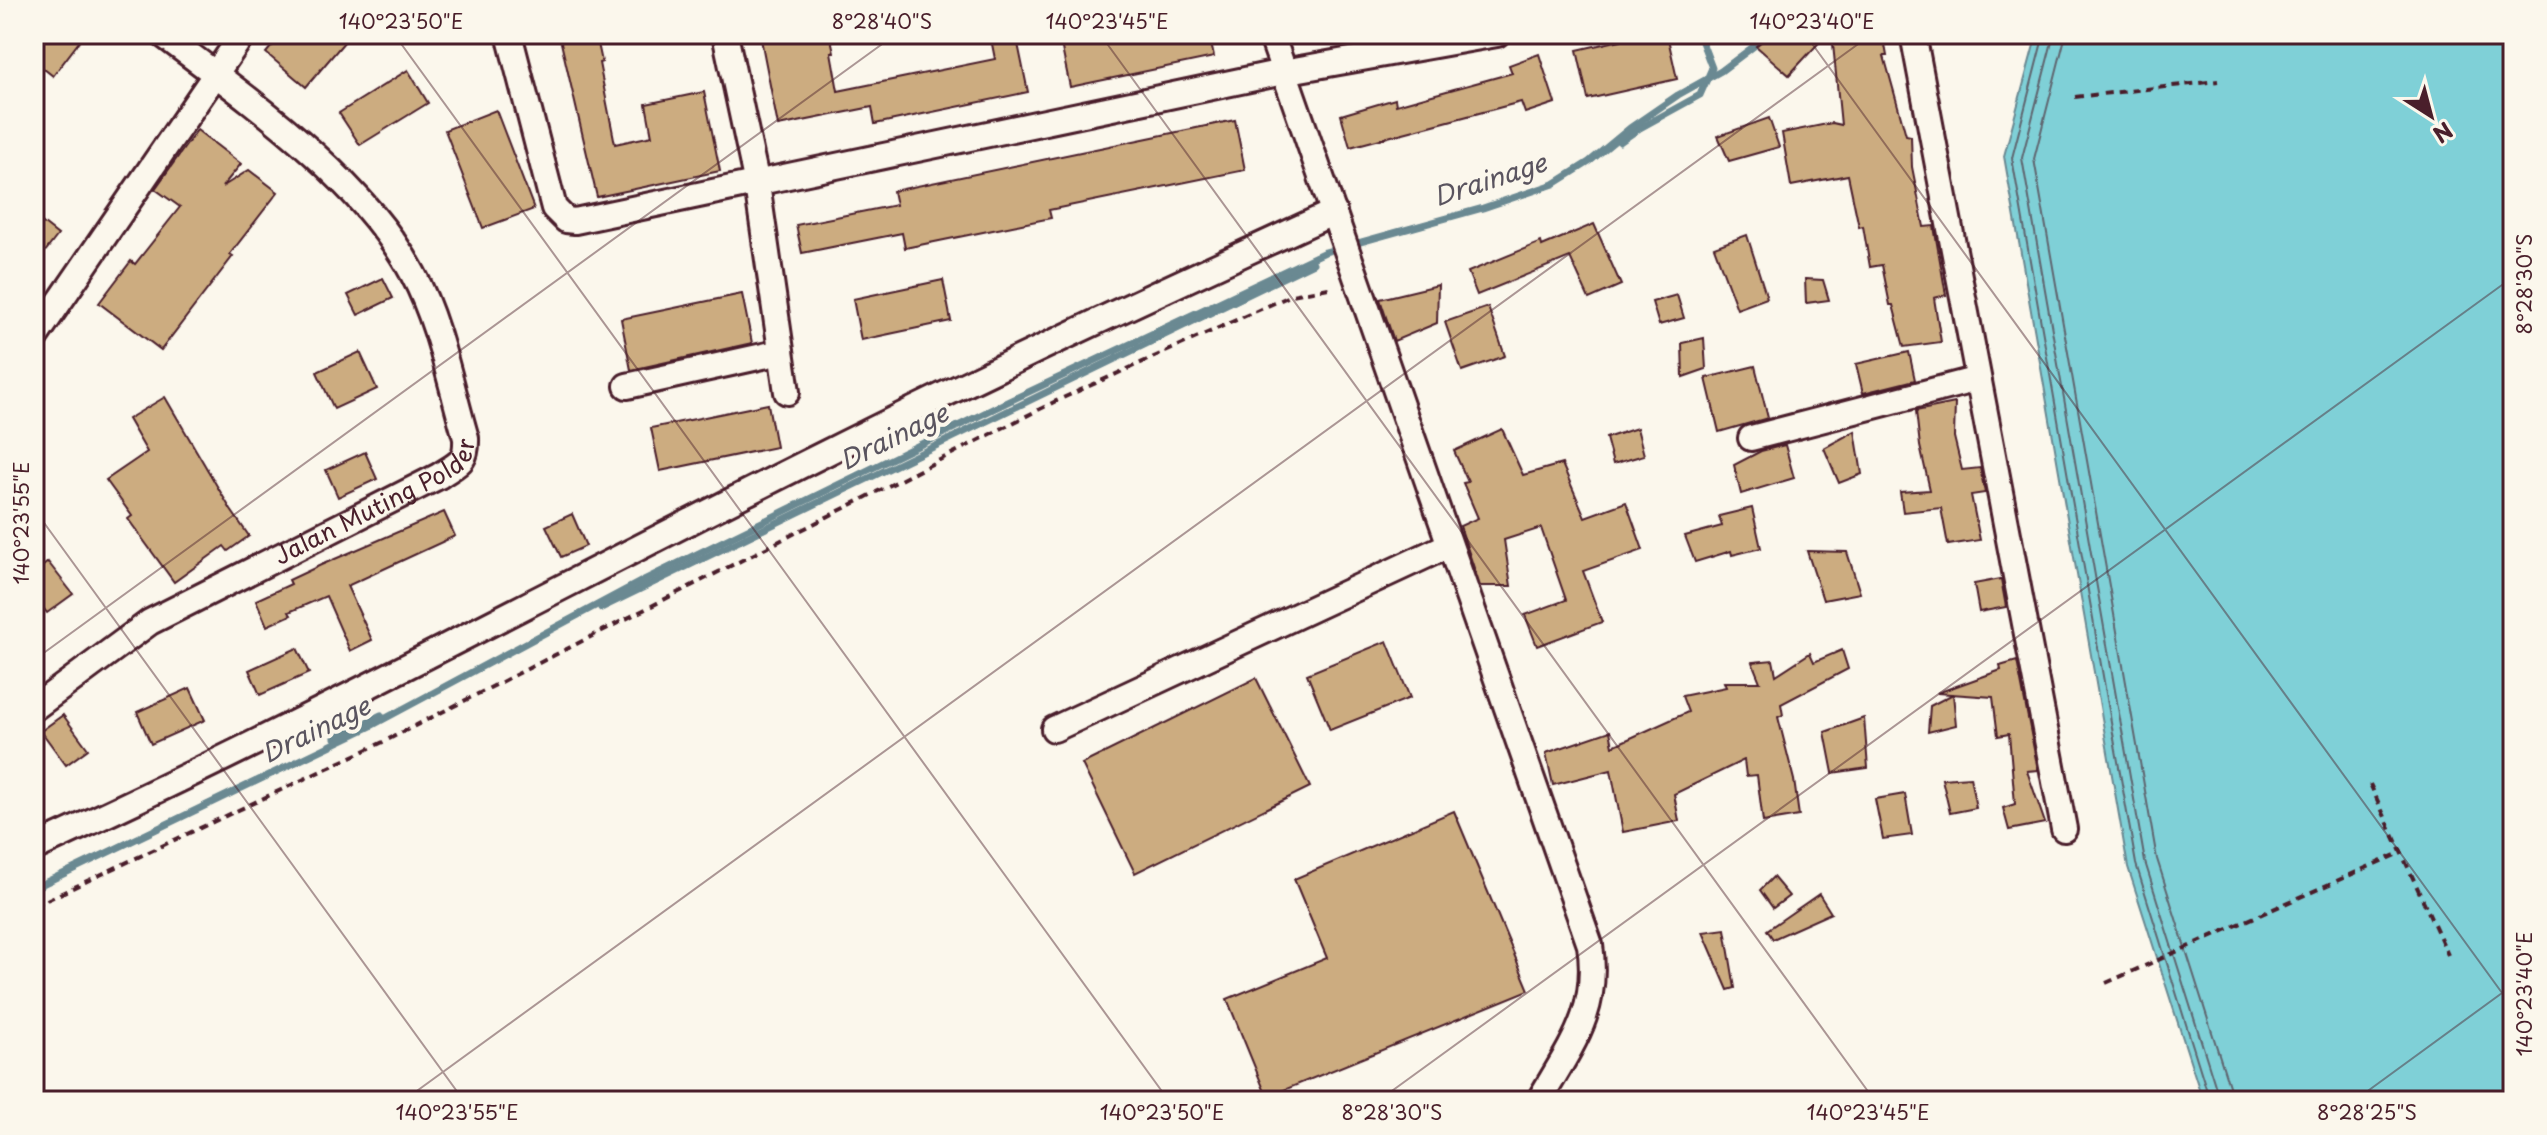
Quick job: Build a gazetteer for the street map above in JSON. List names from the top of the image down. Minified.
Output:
{"streets":{"street":["Jalan Muting Polder"]},"water":["Drainage"],"north":"bottom right","coordinates":["140°23'50\"E","8°28'40\"S","140°23'45\"E","140°23'40\"E","8°28'30\"S","140°23'55\"E","8°28'25\"S"]}
